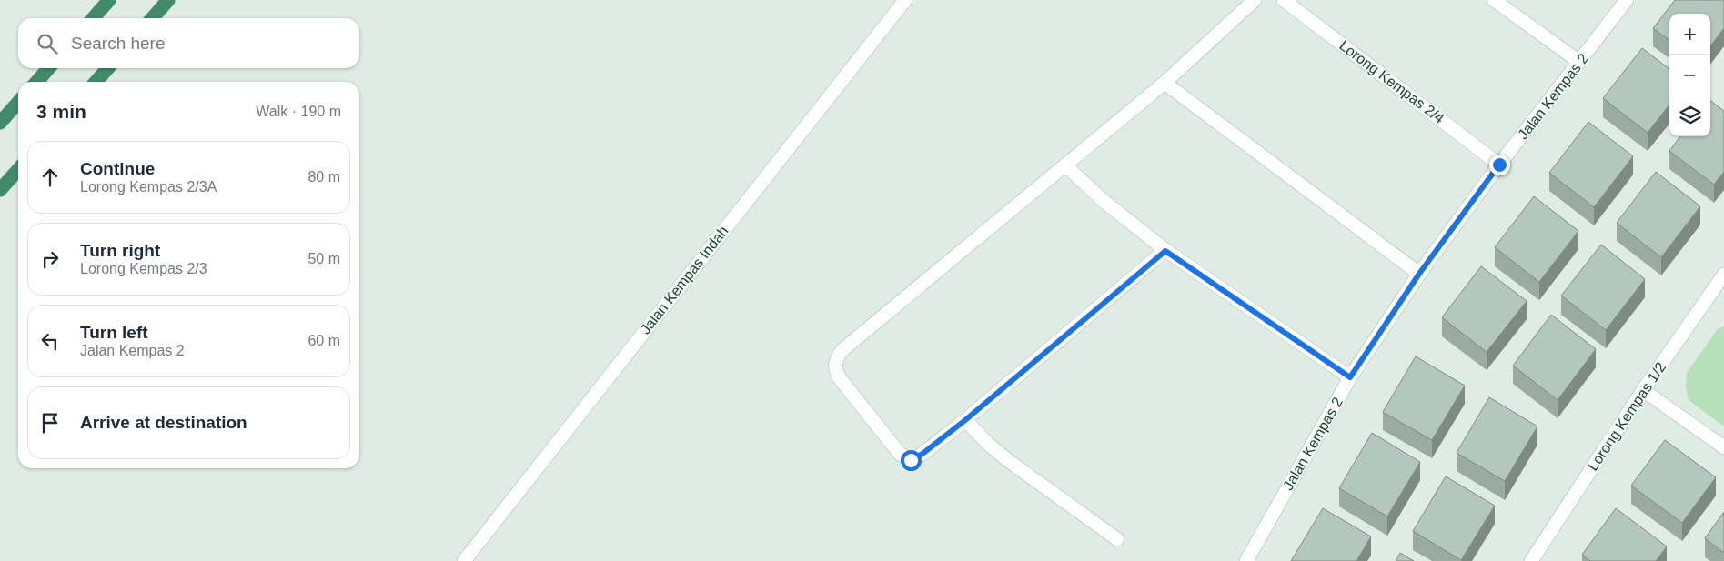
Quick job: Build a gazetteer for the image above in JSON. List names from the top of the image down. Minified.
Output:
{"streets":{"street":["Lorong Kempas 2/4","Jalan Kempas 2","Jalan Kempas Indah","Lorong Kempas 1/2"]},"crossings":[["Lorong Kempas 2/4","Jalan Kempas 2"]],"page":{"map_buttons":["+","−"],"search":"Search here","heading":["3 min","Walk · 190 m"],"list":[["Continue","Lorong Kempas 2/3A","80 m"],["Turn right","Lorong Kempas 2/3","50 m"],["Turn left","Jalan Kempas 2","60 m"],"Arrive at destination"]}}
